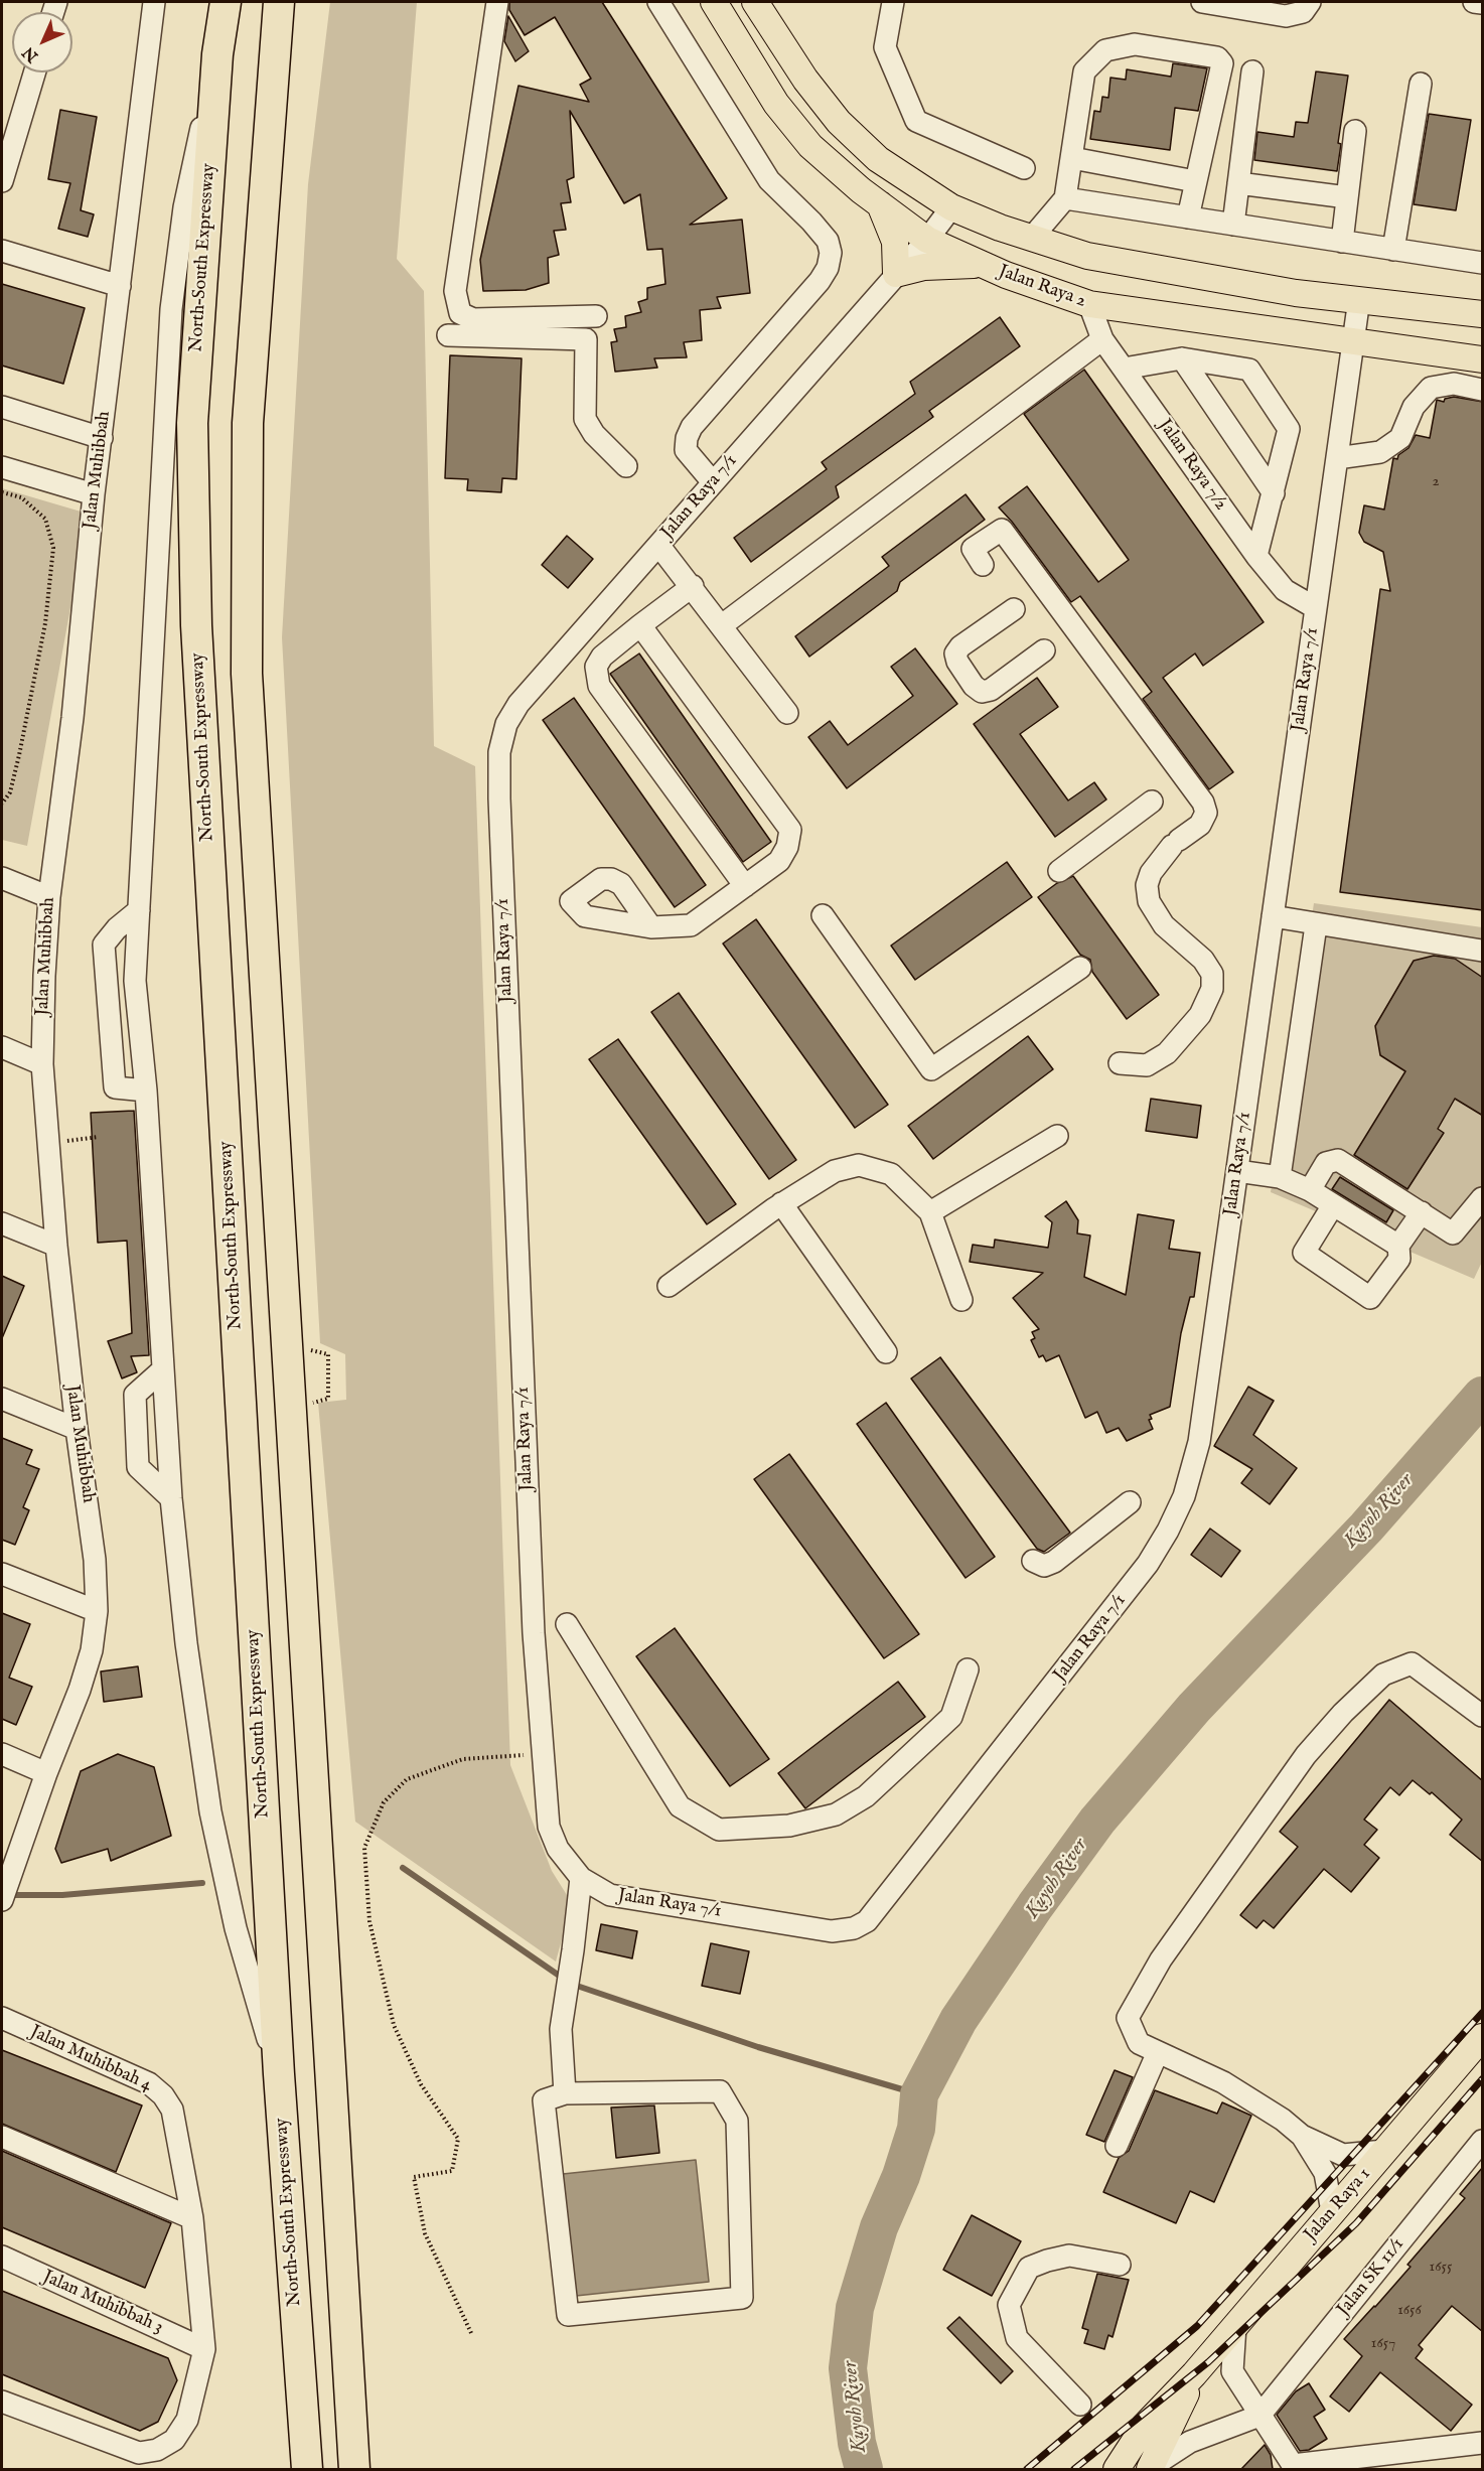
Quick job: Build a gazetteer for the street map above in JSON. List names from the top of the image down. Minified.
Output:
{"streets":{"highway":["North–South Expressway"],"main road":["Jalan Raya 2","Jalan Raya 1"],"street":["Jalan Raya 7/2","Jalan Muhibbah","Jalan Raya 7/1","Jalan Muhibbah 4","Jalan SK 11/1","Jalan Muhibbah 3"]},"crossings":[["Jalan Raya 2","Jalan Raya 7/2"],["Jalan Raya 2","Jalan Raya 7/1"],["Jalan Raya 7/2","Jalan Raya 7/1"]],"water":["Kuyoh River"],"house_numbers":["2","1655","1656","1657"],"north":"bottom left"}
